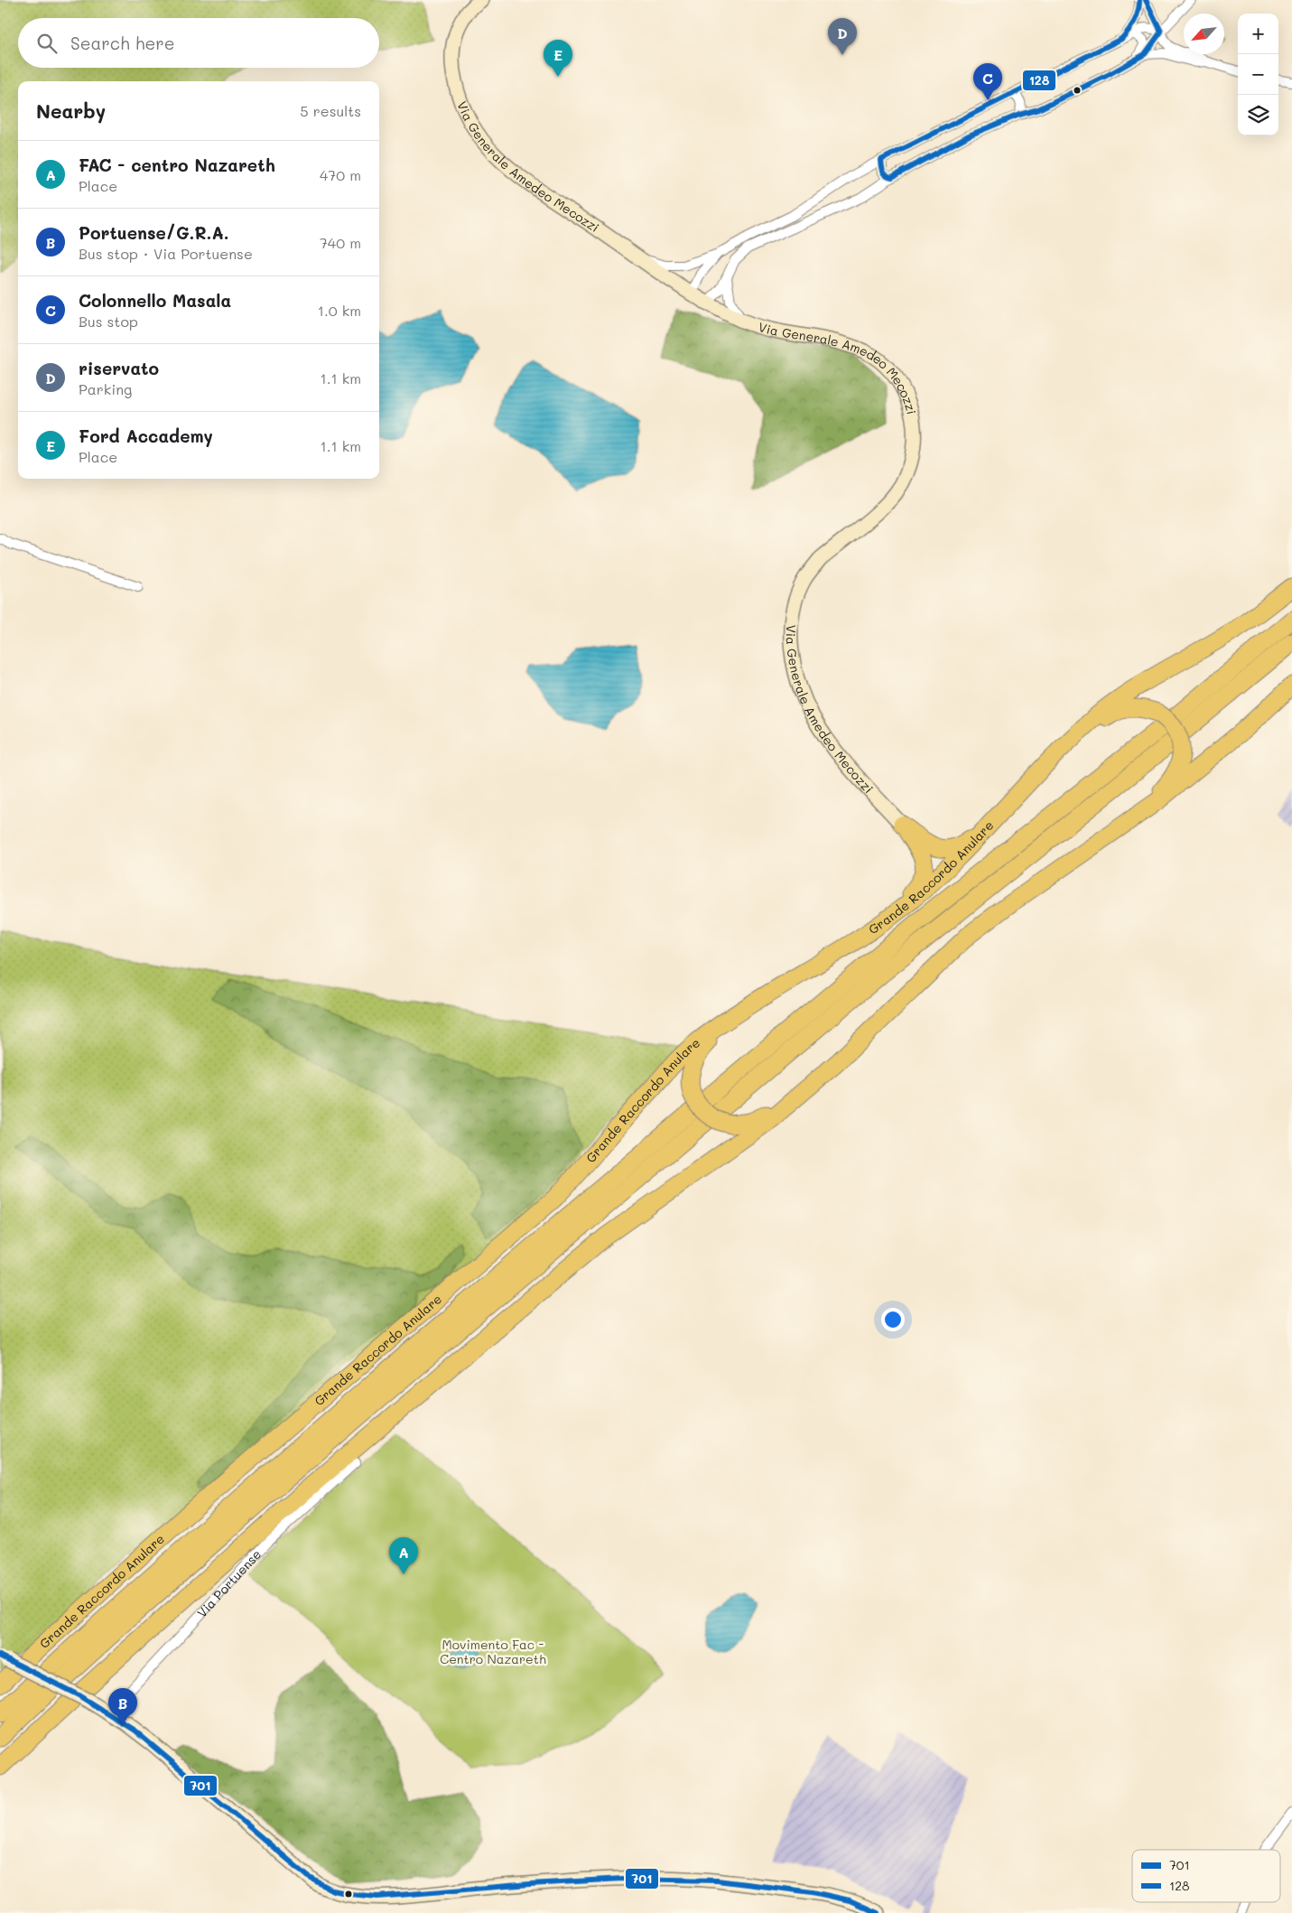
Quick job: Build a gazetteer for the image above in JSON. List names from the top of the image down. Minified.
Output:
{"streets":{"highway":["Grande Raccordo Anulare"],"street":["Via Generale Amedeo Mecozzi","Via Portuense"]},"parks":["Movimento Fac - Centro Nazareth"],"lines":["transit line 128","transit line 701"],"legend":["701","128"],"north":"bottom left","page":{"map_buttons":["+","−"],"pins":["D","E","C","A","B"],"search":"Search here","heading":["Nearby","5 results"],"list":[{"mark":"A","name":"FAC - centro Nazareth","note":"Place","value":"470 m"},{"mark":"B","name":"Portuense/G.R.A.","note":"Bus stop · Via Portuense","value":"740 m"},{"mark":"C","name":"Colonnello Masala","note":"Bus stop","value":"1.0 km"},{"mark":"D","name":"riservato","note":"Parking","value":"1.1 km"},{"mark":"E","name":"Ford Accademy","note":"Place","value":"1.1 km"}]}}
